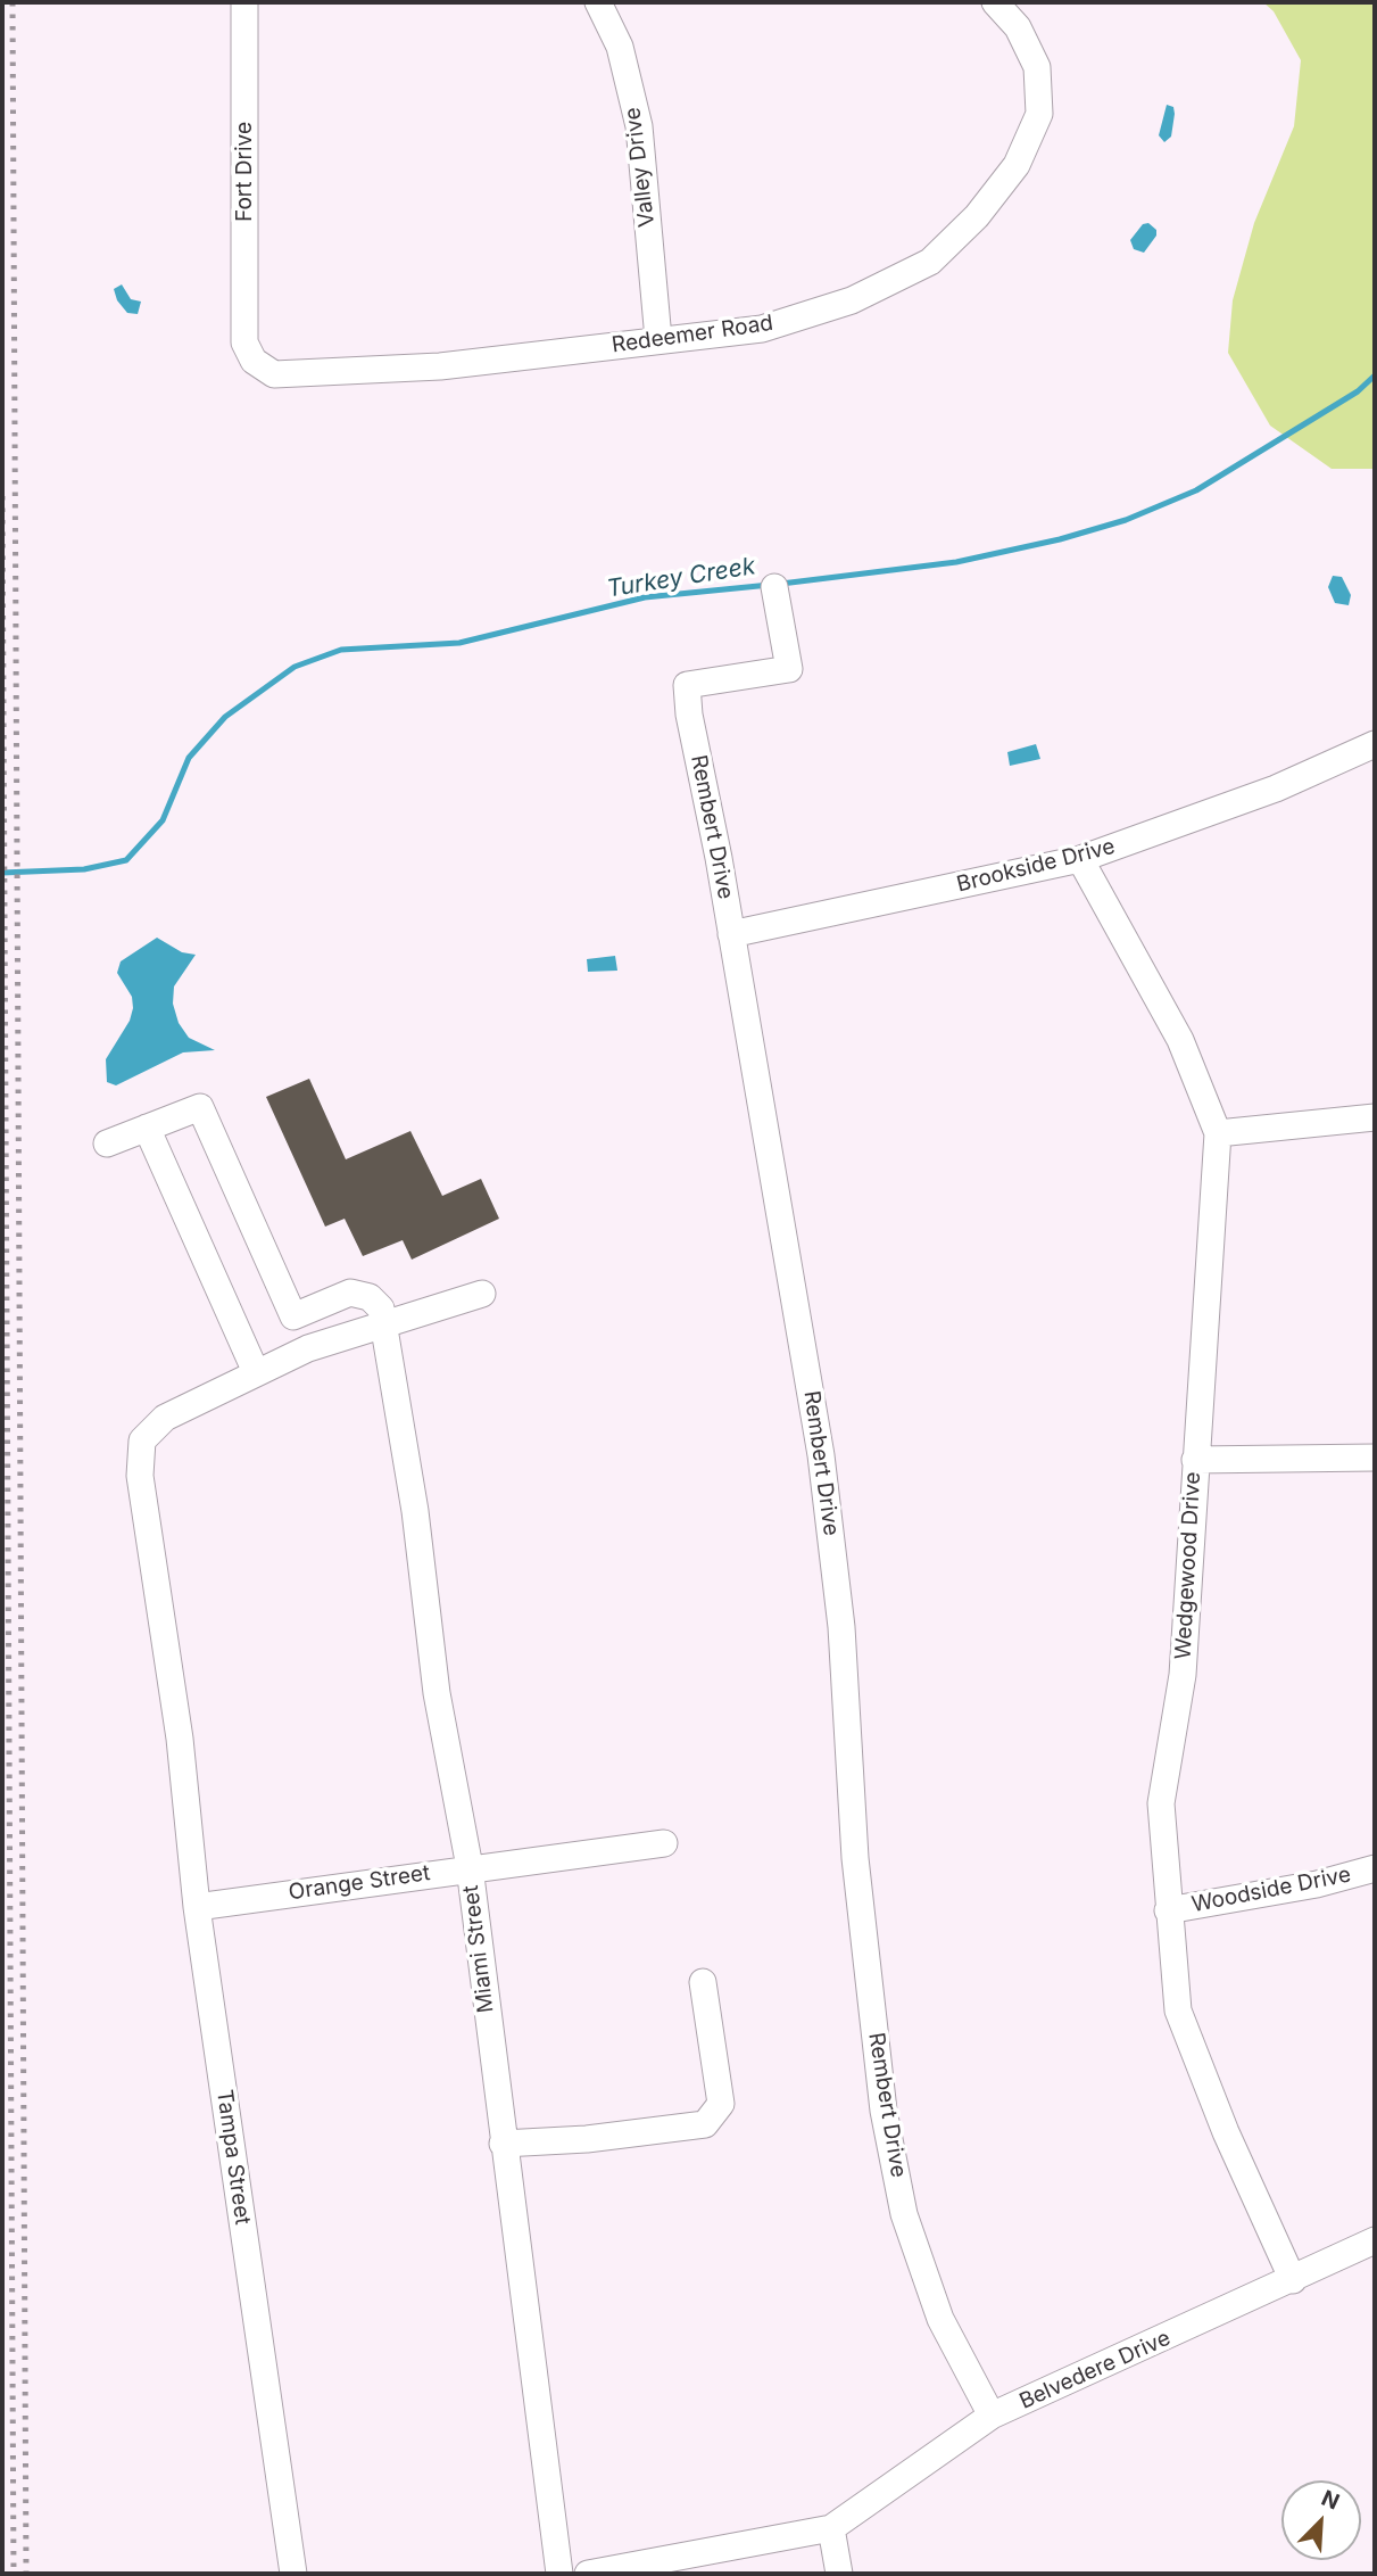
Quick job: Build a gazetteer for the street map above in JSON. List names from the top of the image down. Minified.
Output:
{"streets":{"street":["Valley Drive","Fort Drive","Redeemer Road","Rembert Drive","Brookside Drive","Wedgewood Drive","Orange Street","Woodside Drive","Miami Street","Tampa Street","Belvedere Drive"]},"crossings":[["Valley Drive","Redeemer Road"],["Fort Drive","Redeemer Road"],["Rembert Drive","Brookside Drive"],["Rembert Drive","Belvedere Drive"],["Brookside Drive","Wedgewood Drive"],["Wedgewood Drive","Woodside Drive"],["Wedgewood Drive","Belvedere Drive"],["Orange Street","Miami Street"],["Orange Street","Tampa Street"],["Miami Street","Tampa Street"]],"water":["Turkey Creek"],"north":"top right"}
